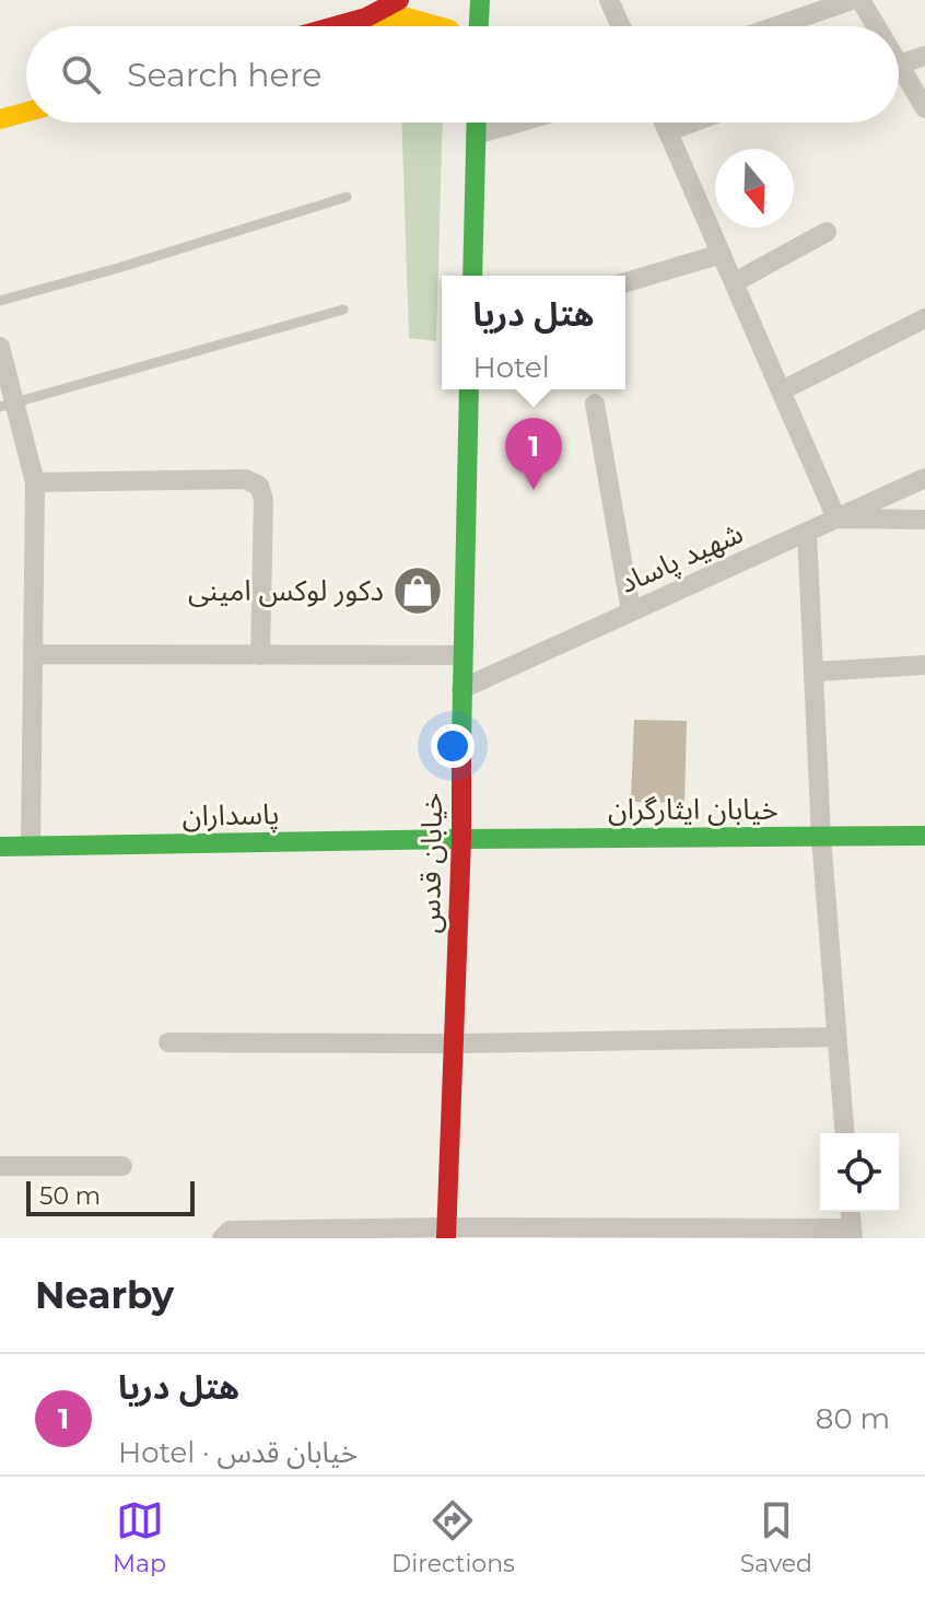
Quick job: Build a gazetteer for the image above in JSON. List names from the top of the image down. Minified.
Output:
{"streets":{"street":["شهید پاساد","خیابان ایثارگران","پاسداران","خیابان قدس"]},"crossings":[["شهید پاساد","خیابان قدس"],["خیابان ایثارگران","پاسداران"],["خیابان ایثارگران","خیابان قدس"],["پاسداران","خیابان قدس"]],"places":{"shop":["دکور لوکس امینی"]},"scale_bar":"50 m","north":"bottom","page":{"search":"Search here","popup":["هتل دریا","Hotel"],"pins":"1","scale":"50 m","heading":"Nearby","list":[{"mark":"1","name":"هتل دریا","note":"Hotel · خیابان قدس","value":"80 m"}],"nav":["Map","Directions","Saved"]}}
